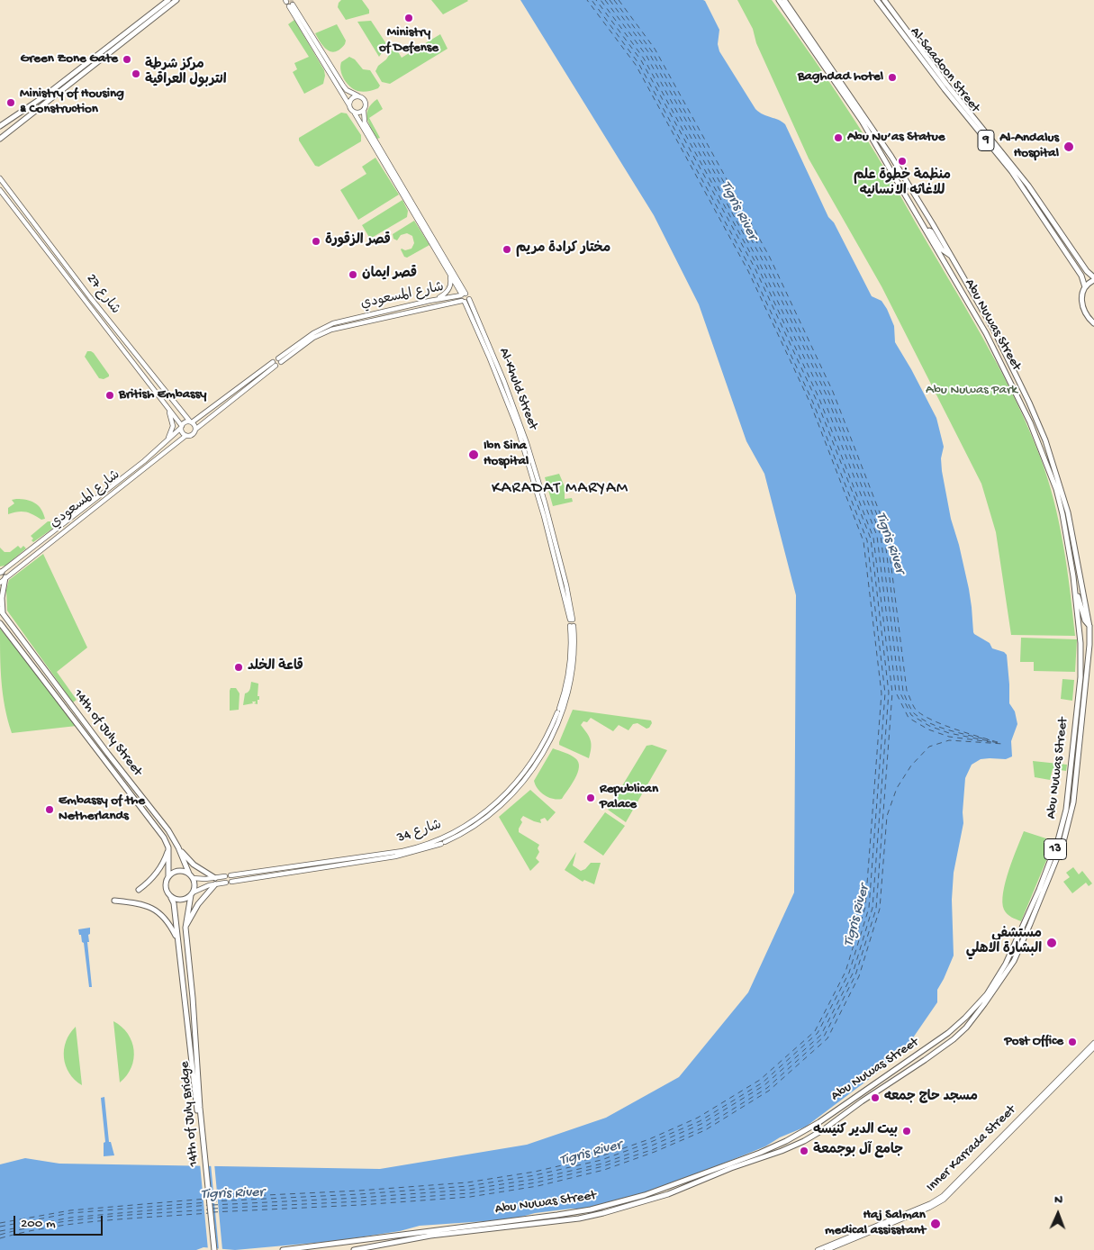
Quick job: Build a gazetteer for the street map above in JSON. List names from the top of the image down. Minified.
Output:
{"streets":{"main road":["Al-Saadoon Street","9","شارع 27","شارع المسعودي","Abu Nuwas Street","Al-Khuld Street","14th of July Street","شارع 34","13","14th of July Bridge","Inner Karrada Street"]},"crossings":[["شارع 27","شارع المسعودي"],["شارع المسعودي","Al-Khuld Street"]],"districts":["KARADAT MARYAM"],"water":["Tigris River"],"parks":["Abu Nuwas Park"],"places":["Ministry of Defense","Green Zone Gate","مركز شرطة انتربول العراقية","Baghdad hotel","Ministry of Housing & Construction","Abu Nu’as Statue","Al-Andalus Hospital","منظمة خطوة علم للاغاثه الانسانيه","قصر الزقورة","مختار كرادة مريم","قصر ايمان","British Embassy","Ibn Sina Hospital","قاعة الخلد","Republican Palace","Embassy of the Netherlands","مستشفى البشارة الاهلي","Post Office","مسجد حاج جمعه","بيت الدير كنيسه","جامع آل بوجمعة","Haj Salman medical assisstant"],"scale_bar":"200 m","north":"top"}
